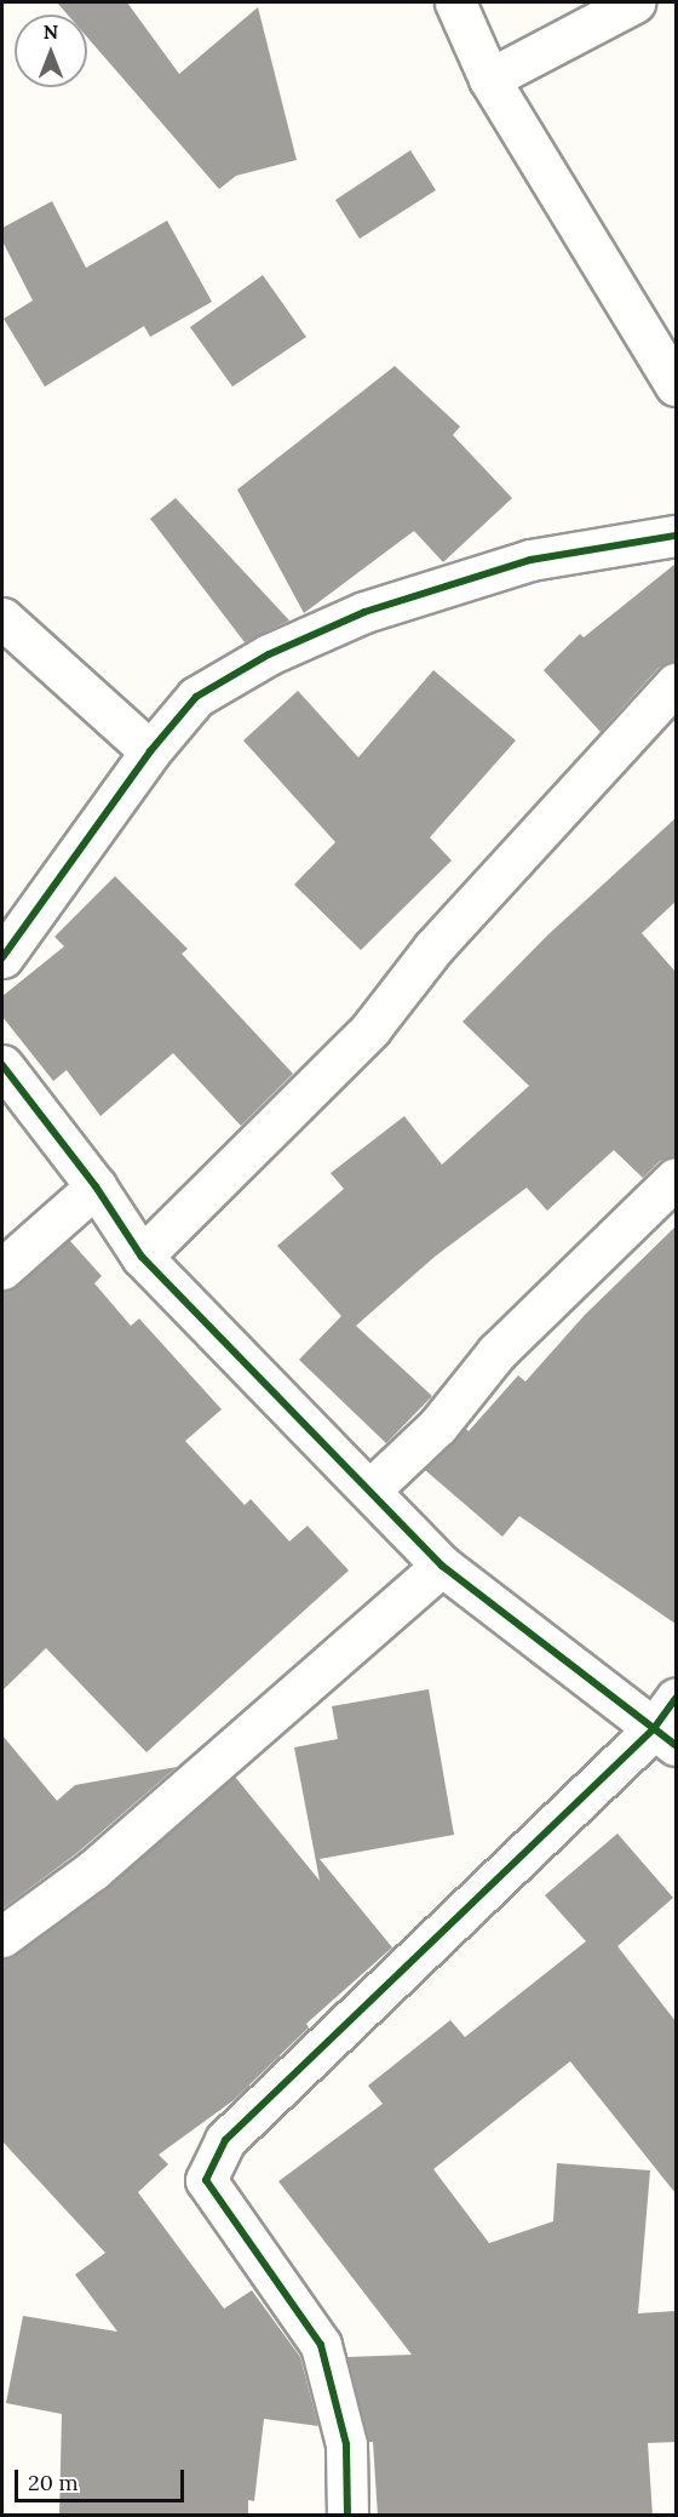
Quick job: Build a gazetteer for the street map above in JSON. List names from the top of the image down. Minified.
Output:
{"scale_bar":"20 m","north":"top"}
